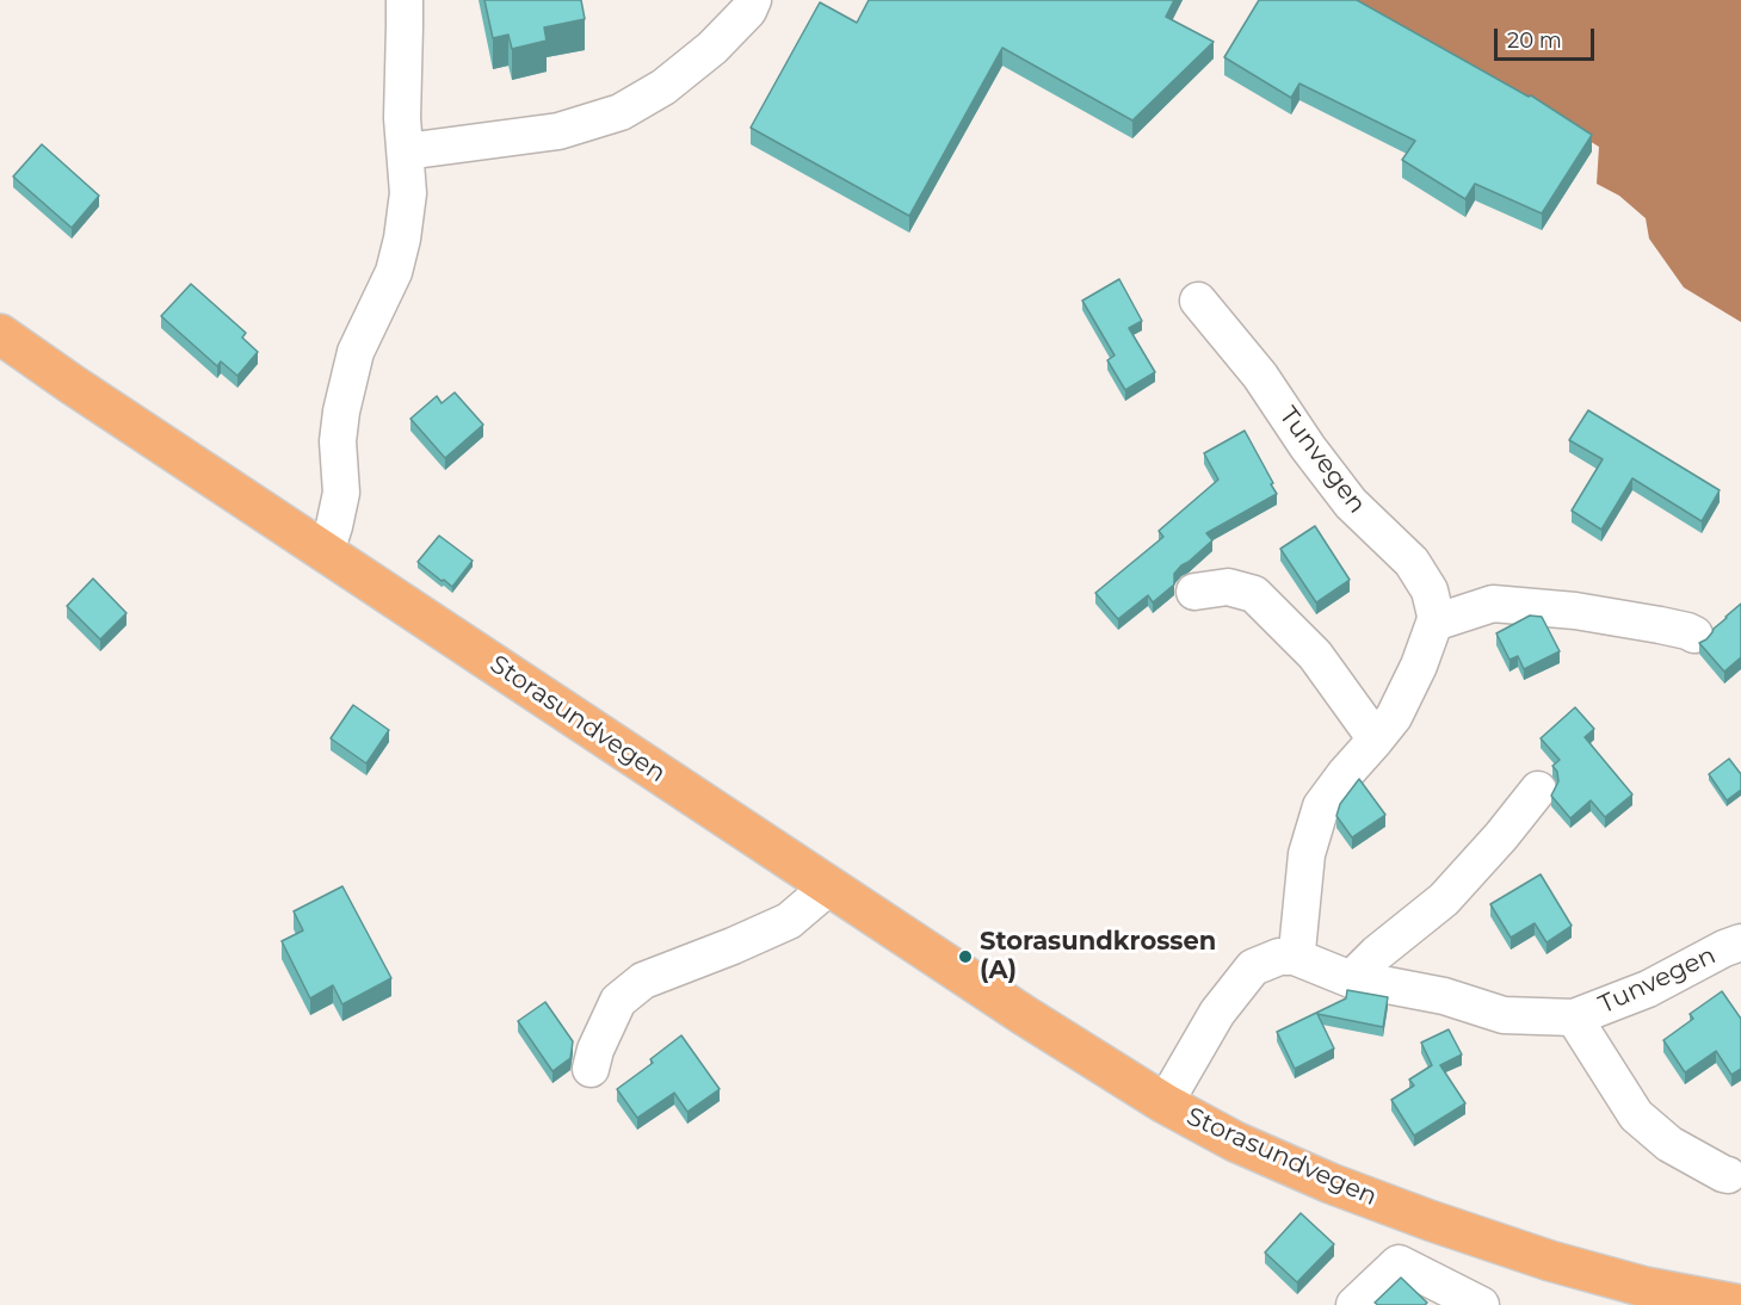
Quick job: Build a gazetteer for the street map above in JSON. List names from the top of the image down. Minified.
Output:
{"streets":{"main road":["Storasundvegen"],"street":["Tunvegen"]},"places":["Storasundkrossen (A)"],"scale_bar":"20 m"}
